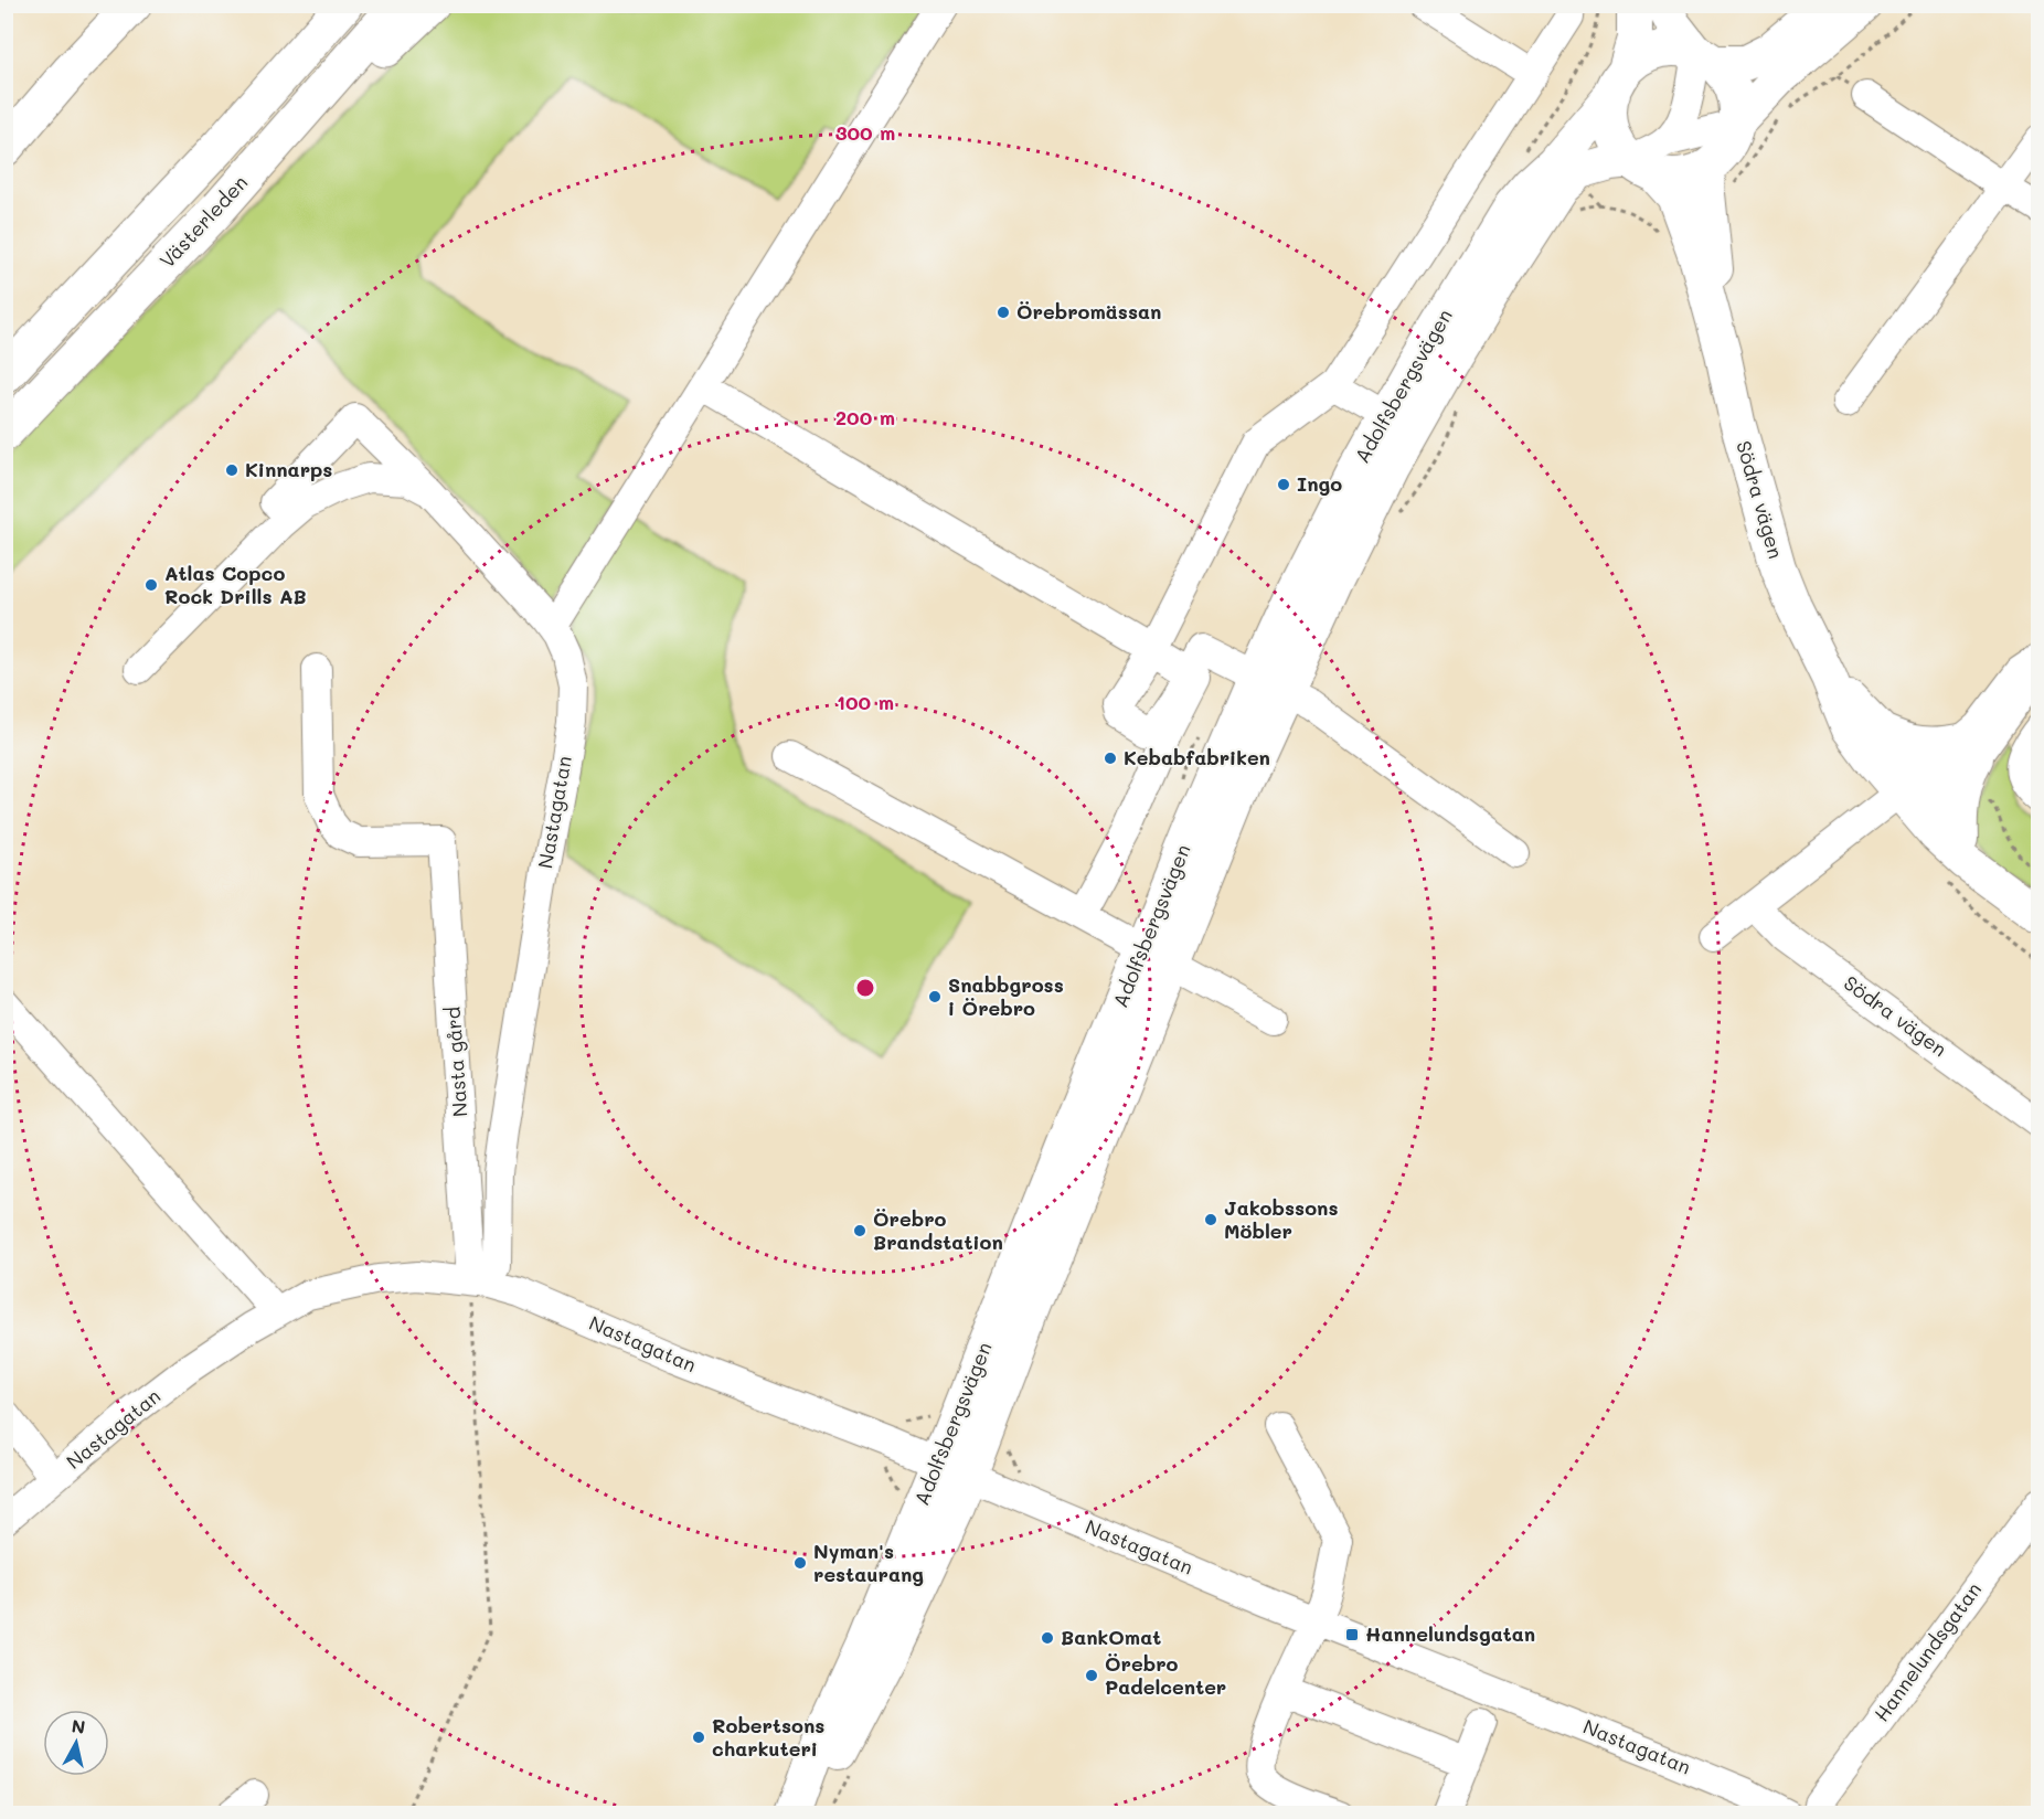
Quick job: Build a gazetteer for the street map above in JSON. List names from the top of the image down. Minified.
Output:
{"streets":{"highway":["Västerleden"],"main road":["Adolfsbergsvägen","Södra vägen"],"street":["Nastagatan","Nasta gård","Hannelundsgatan"]},"crossings":[["Adolfsbergsvägen","Södra vägen"],["Adolfsbergsvägen","Nastagatan"],["Nastagatan","Nasta gård"]],"places":{"other":["Örebromässan","Kinnarps","Ingo","Atlas Copco Rock Drills AB","Kebabfabriken","Snabbgross i Örebro","Jakobssons Möbler","Örebro Brandstation","Nyman's restaurang","BankOmat","Örebro Padelcenter","Robertsons charkuteri"],"transit":["Hannelundsgatan"]},"north":"top","rings":["300 m","200 m","100 m"]}
